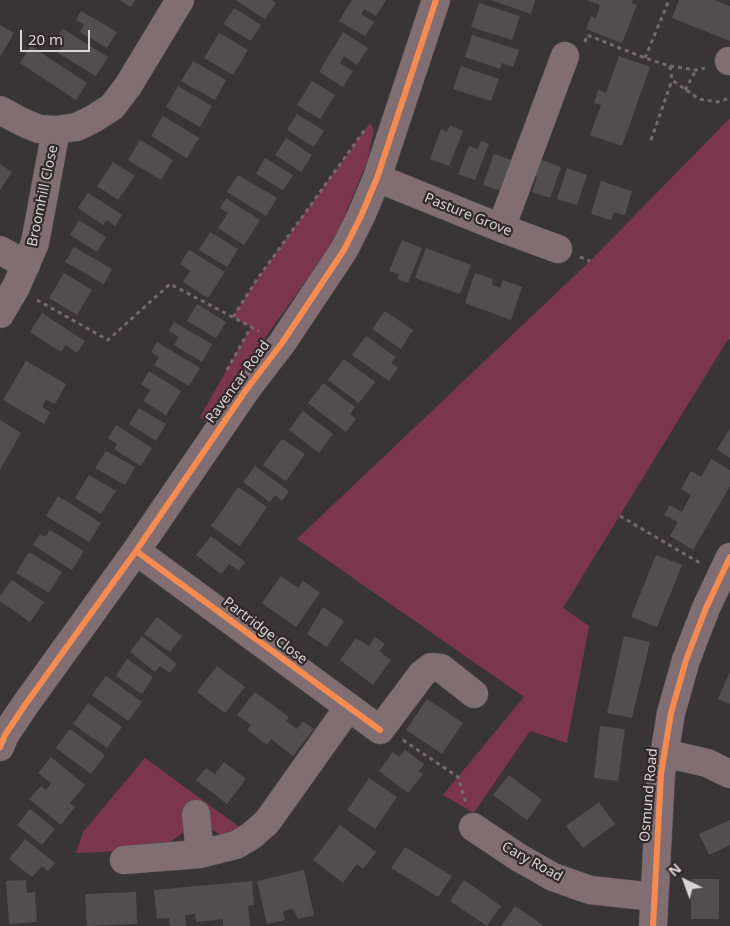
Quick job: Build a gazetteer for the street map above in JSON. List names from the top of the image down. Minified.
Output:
{"streets":{"street":["Broomhill Close","Pasture Grove","Ravencar Road","Partridge Close","Osmund Road","Cary Road"]},"crossings":[["Pasture Grove","Ravencar Road"],["Ravencar Road","Partridge Close"],["Osmund Road","Cary Road"]],"scale_bar":"20 m","north":"top left"}
